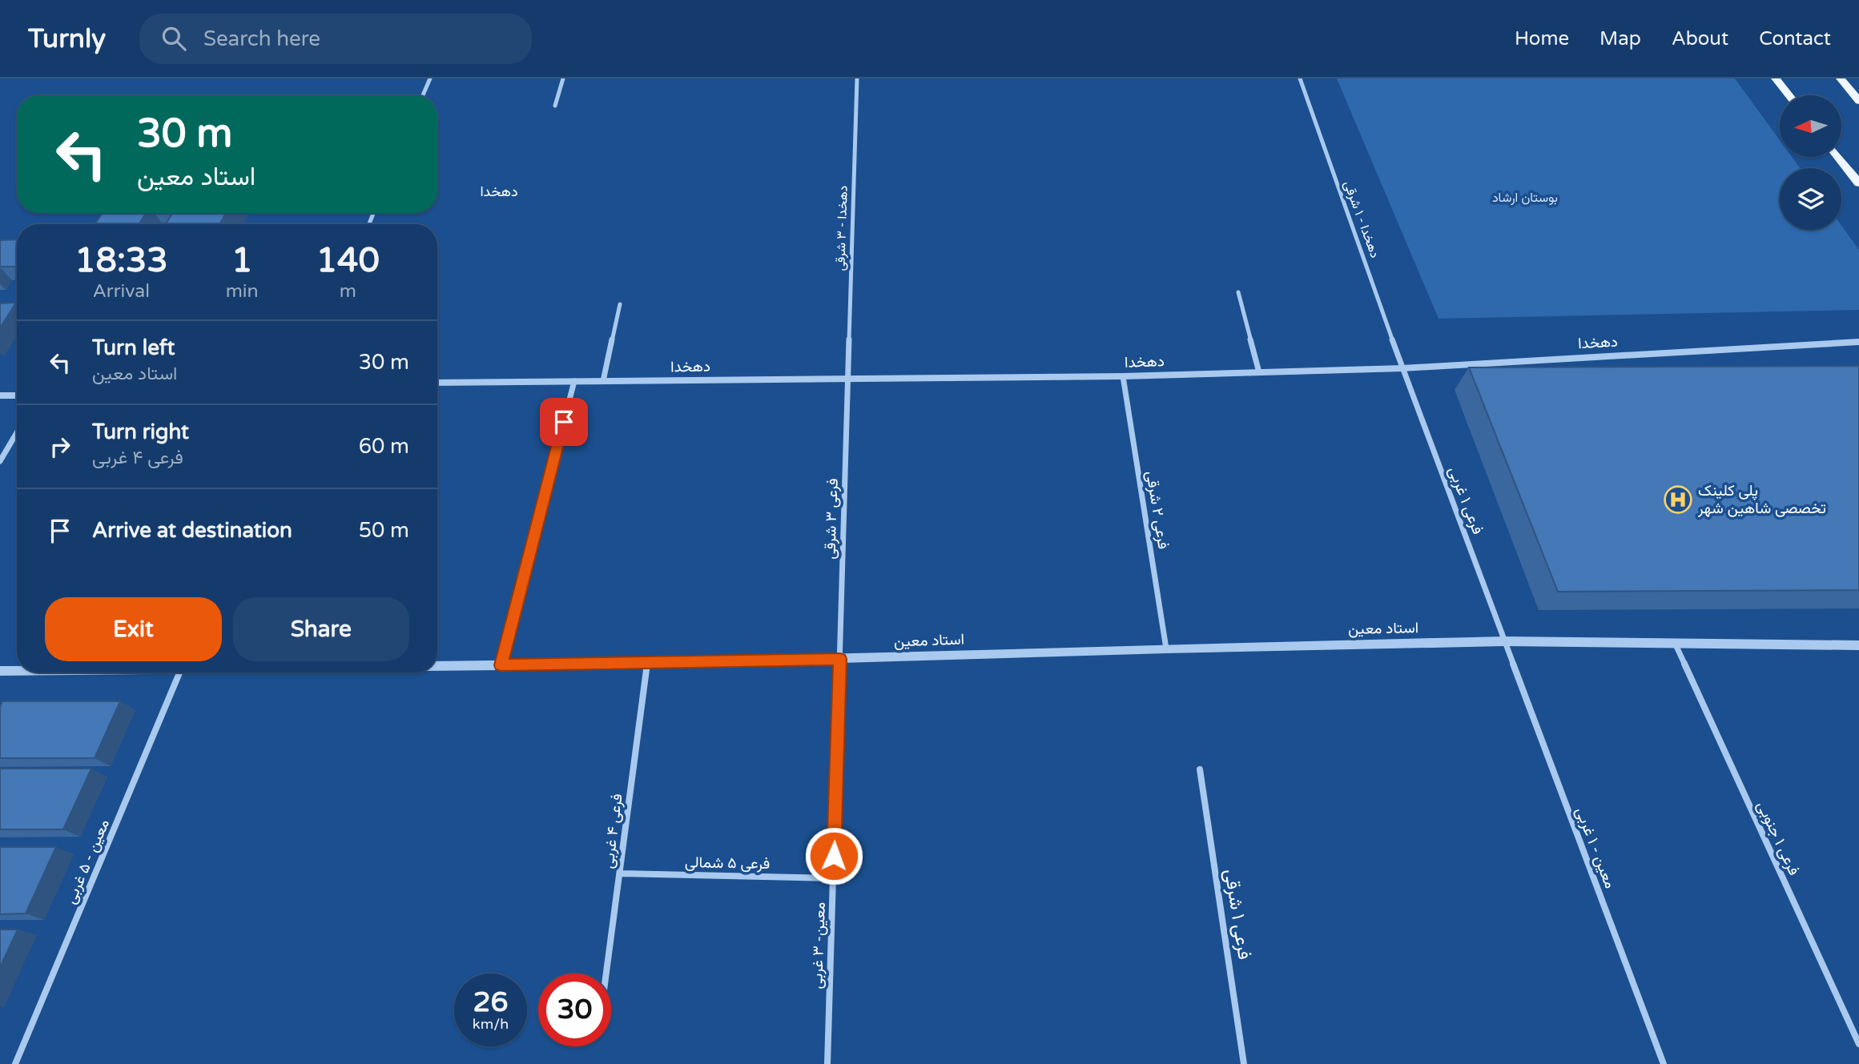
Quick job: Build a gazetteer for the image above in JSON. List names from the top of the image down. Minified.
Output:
{"streets":{"street":["دهخدا - ۱ شرقی","دهخدا - ۳ شرقی","دهخدا","فرعی ۱ غربی","فرعی ۲ شرقی","فرعی ۳ شرقی","استاد معین","فرعی ۴ غربی","فرعی ۱ جنوبی","معین - ۱ غربی","معین - ۵ غربی","فرعی ۵ شمالی","فرعی ۱ شرقی","معین- ۳ غربی"]},"crossings":[["دهخدا - ۱ شرقی","دهخدا"],["دهخدا - ۱ شرقی","فرعی ۱ غربی"],["دهخدا - ۳ شرقی","دهخدا"],["دهخدا - ۳ شرقی","فرعی ۳ شرقی"],["دهخدا","فرعی ۱ غربی"],["دهخدا","فرعی ۲ شرقی"],["دهخدا","فرعی ۳ شرقی"],["فرعی ۱ غربی","استاد معین"],["فرعی ۱ غربی","معین - ۱ غربی"],["فرعی ۲ شرقی","استاد معین"],["فرعی ۳ شرقی","استاد معین"],["فرعی ۳ شرقی","معین- ۳ غربی"],["استاد معین","فرعی ۴ غربی"],["استاد معین","فرعی ۱ جنوبی"],["استاد معین","معین - ۱ غربی"],["استاد معین","معین- ۳ غربی"],["فرعی ۴ غربی","فرعی ۵ شمالی"],["فرعی ۵ شمالی","معین- ۳ غربی"]],"districts":["دهخدا"],"parks":["بوستان ارشاد"],"places":{"hospital":["پلی کلینک تخصصی شاهین شهر"]},"north":"left","page":{"header":"Turnly","search":"Search here","nav":["Home","Map","About","Contact"],"turn":["30 m","استاد معین"],"eta":["18:33","Arrival","1","min","140","m"],"list":[{"name":"Turn left","note":"استاد معین","value":"30 m"},{"name":"Turn right","note":"فرعی ۴ غربی","value":"60 m"},{"name":"Arrive at destination","value":"50 m"}],"buttons":["Exit","Share"],"speed":"26 km/h","limit":"30"}}
